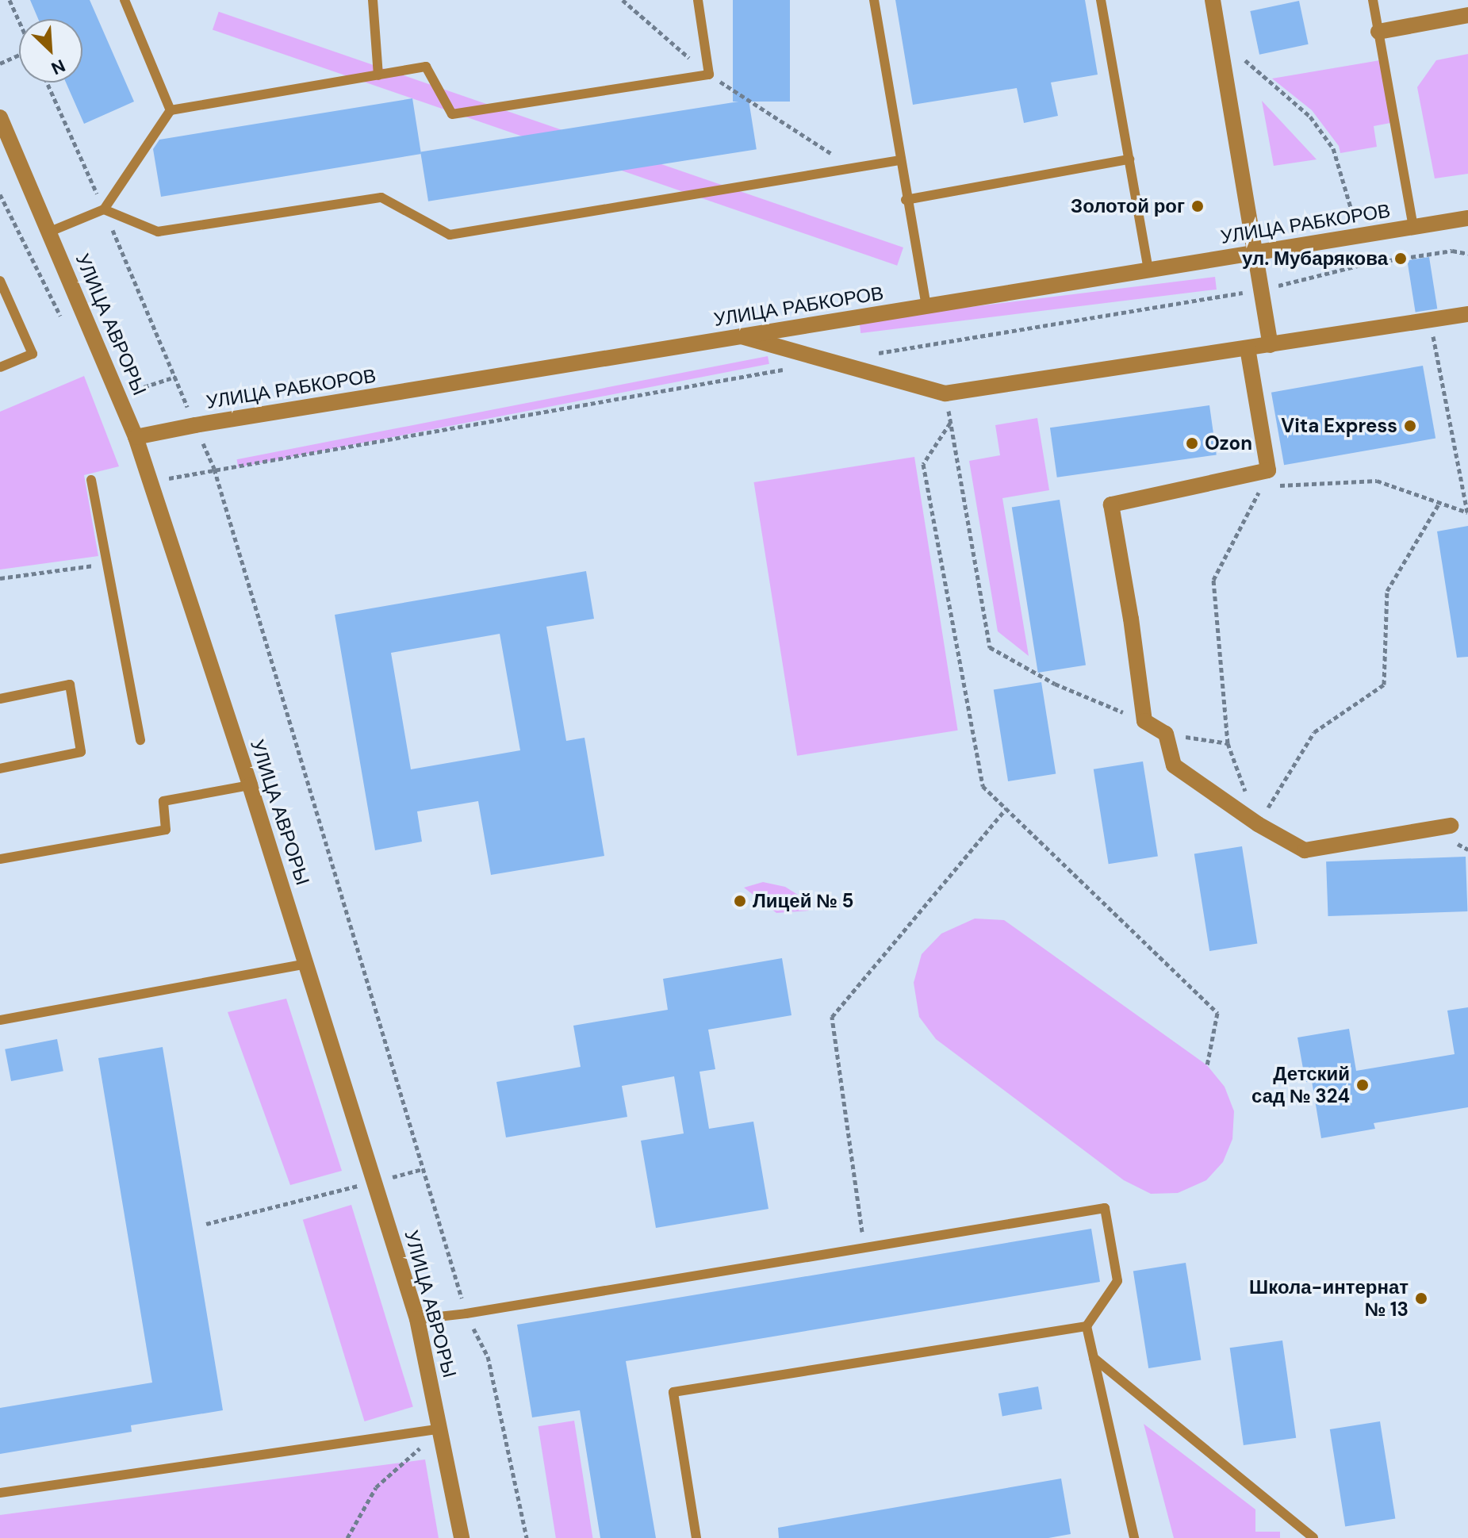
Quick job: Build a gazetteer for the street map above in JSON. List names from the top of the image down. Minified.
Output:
{"streets":{"street":["УЛИЦА РАБКОРОВ","УЛИЦА АВРОРЫ"]},"crossings":[["УЛИЦА РАБКОРОВ","УЛИЦА АВРОРЫ"]],"places":["Золотой рог","ул. Мубарякова","Vita Express","Ozon","Лицей № 5","Детский сад № 324","Школа-интернат № 13"],"north":"bottom right"}
